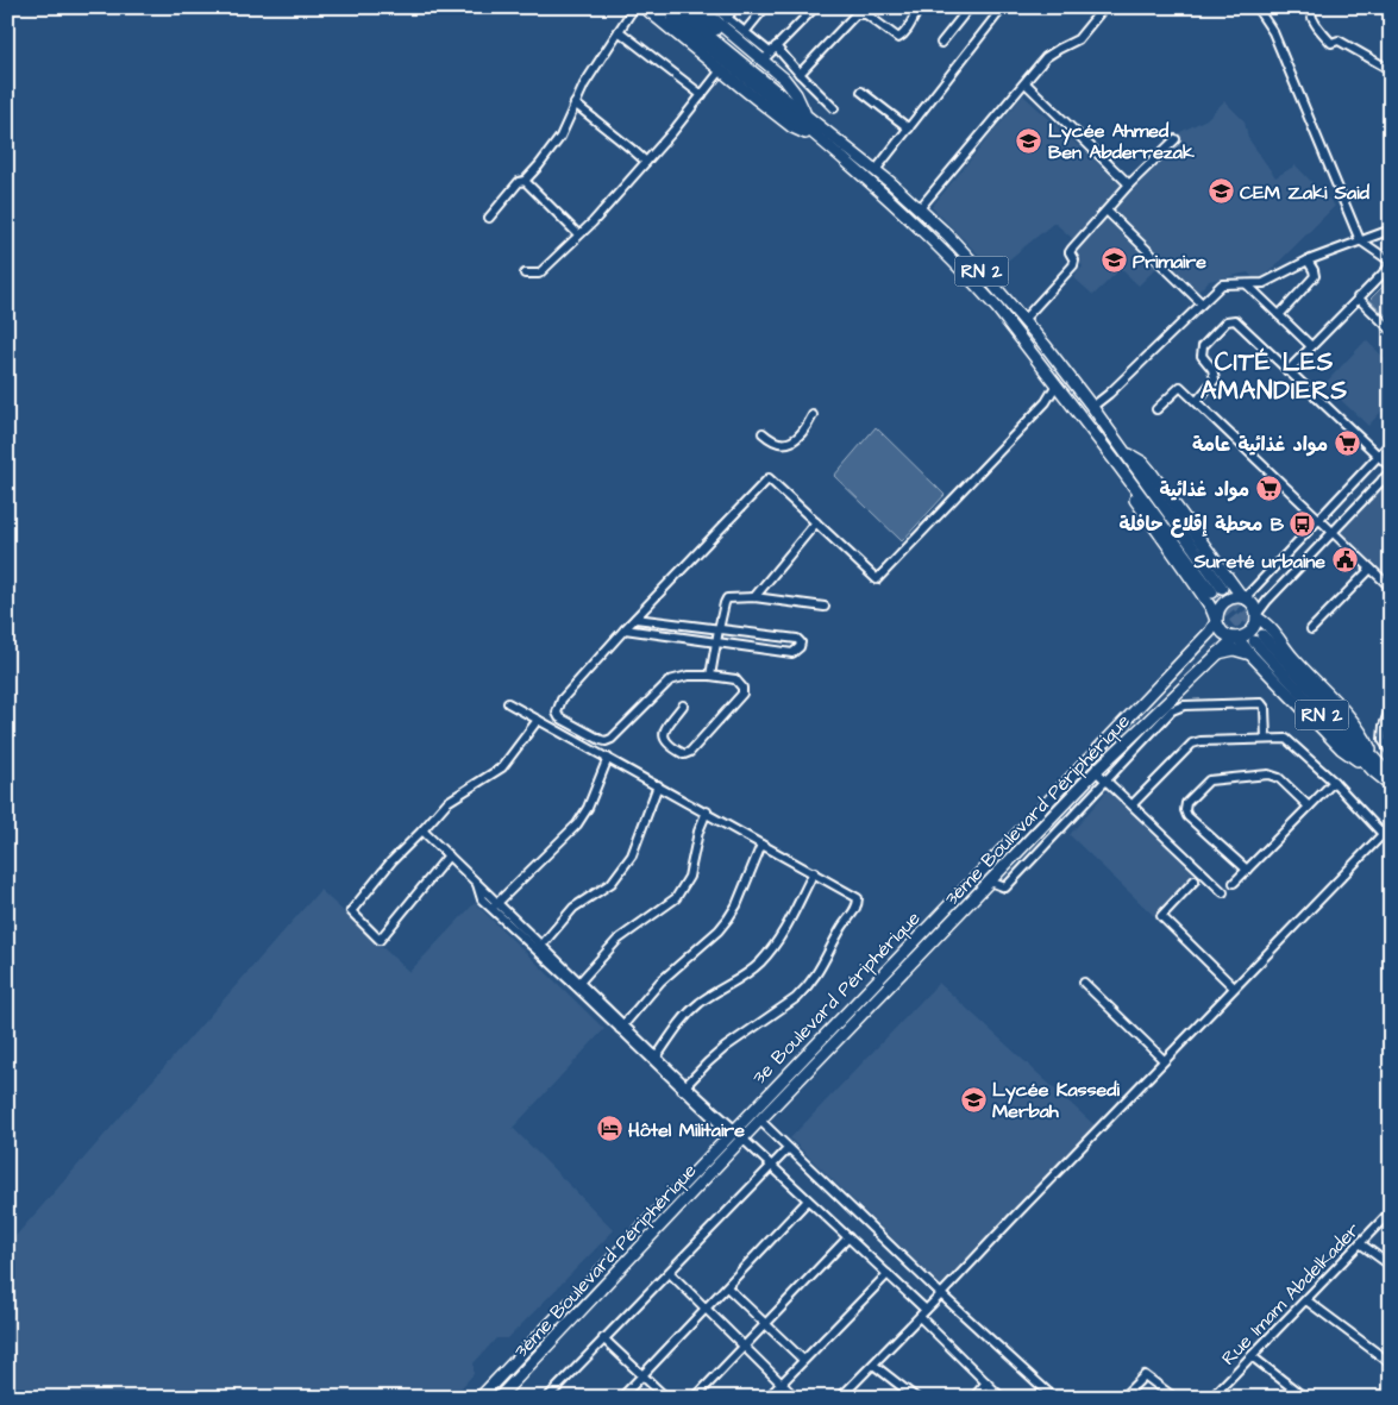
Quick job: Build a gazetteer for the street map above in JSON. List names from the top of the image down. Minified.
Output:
{"streets":{"highway":["RN 2","3ème Boulevard Périphérique","3e Boulevard Périphérique"],"street":["Rue Imam Abdelkader"]},"crossings":[["3ème Boulevard Périphérique","3e Boulevard Périphérique"]],"districts":["CITÉ LES AMANDIERS"],"places":{"school or university":["Lycée Ahmed Ben Abderrezak","CEM Zaki Said","Primaire","Lycée Kassedi Merbah"],"supermarket":["مواد غذائية عامة","مواد غذائية"],"bus stop":["محطة إقلاع حافلة B"],"public building":["Sureté urbaine"],"hotel":["Hôtel Militaire"]}}
